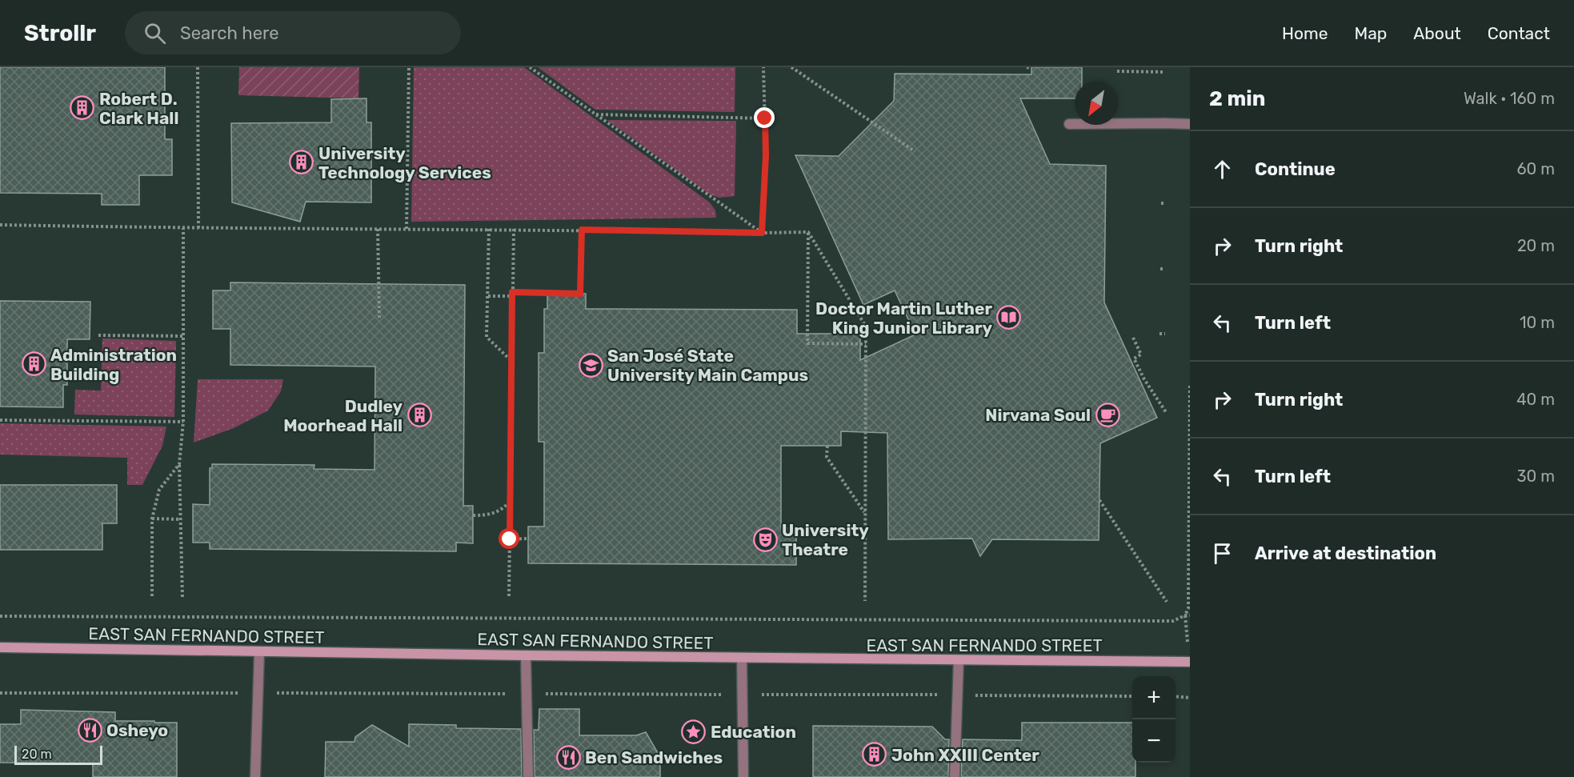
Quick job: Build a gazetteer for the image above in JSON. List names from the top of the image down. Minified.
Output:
{"streets":{"main road":["EAST SAN FERNANDO STREET"]},"places":{"building":["Robert D. Clark Hall","University Technology Services","Administration Building","Dudley Moorhead Hall","John XXIII Center"],"library":["Doctor Martin Luther King Junior Library"],"school or university":["San José State University Main Campus"],"cafe":["Nirvana Soul"],"theatre":["University Theatre"],"restaurant":["Osheyo","Ben Sandwiches"],"place":["Education"]},"scale_bar":"20 m","north":"bottom left","page":{"header":"Strollr","search":"Search here","nav":["Home","Map","About","Contact"],"heading":["2 min","Walk · 160 m"],"list":[["Continue","60 m"],["Turn right","20 m"],["Turn left","10 m"],["Turn right","40 m"],["Turn left","30 m"],"Arrive at destination"],"map_buttons":["+","−"],"scale":"20 m"}}
